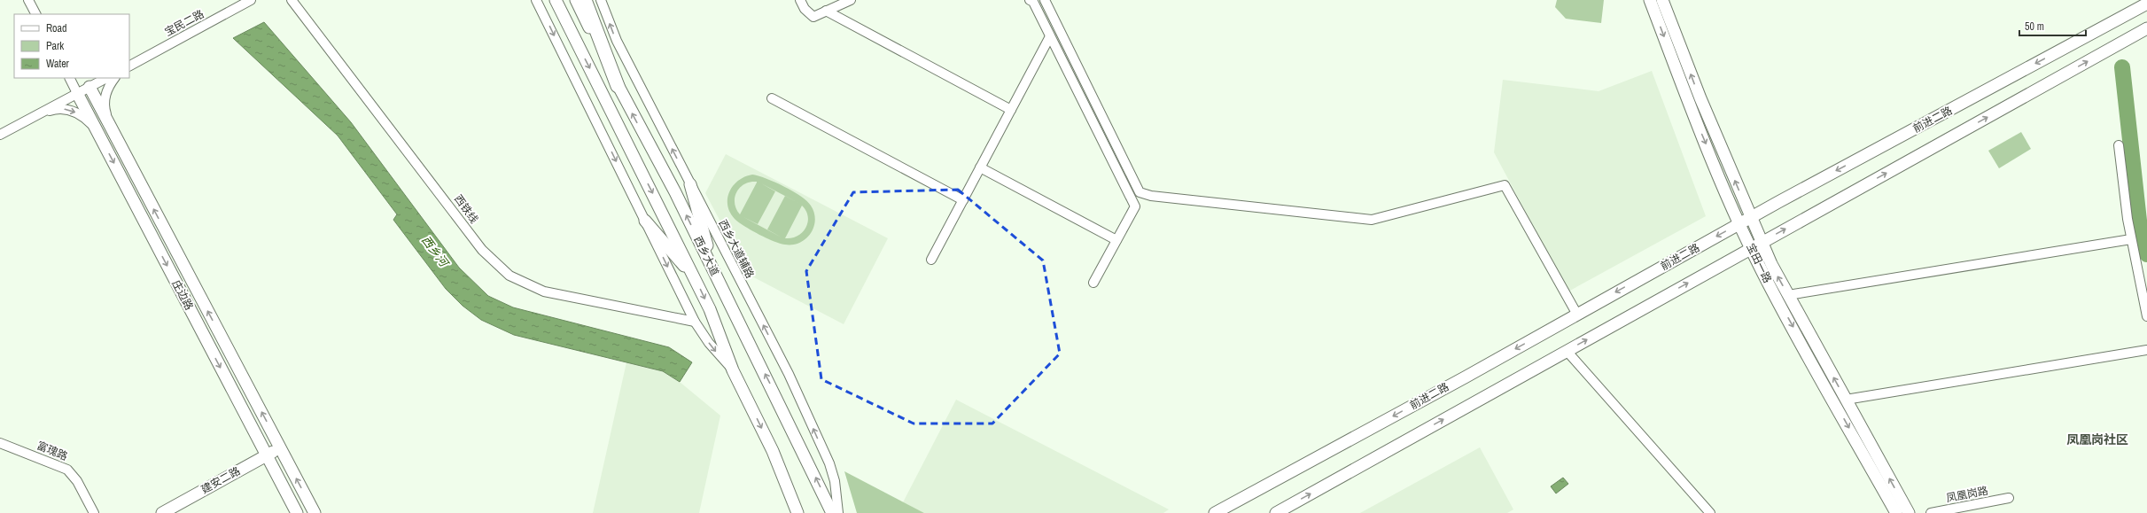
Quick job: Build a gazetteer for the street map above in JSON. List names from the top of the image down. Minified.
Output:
{"streets":{"main road":["前进二路","西乡大道","宝田一路","庄边路","建安二路"],"street":["宝民二路","西铁线","西乡大道辅路","富瑰路","凤凰岗路"]},"crossings":[["前进二路","宝田一路"],["庄边路","建安二路"]],"districts":["凤凰岗社区"],"water":["西乡河"],"legend":["Road","Park","Water"],"scale_bar":"50 m"}
